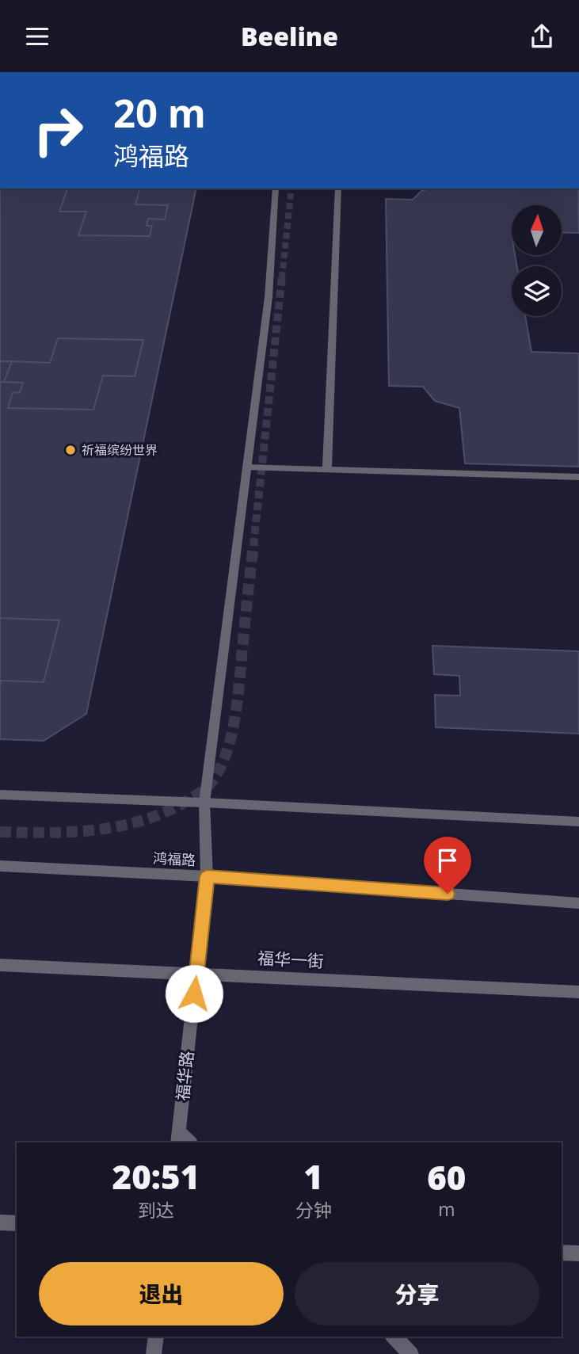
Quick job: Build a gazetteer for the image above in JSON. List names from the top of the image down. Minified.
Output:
{"streets":{"street":["鸿福路","福华一街","福华路"]},"crossings":[["鸿福路","福华路"],["福华一街","福华路"]],"places":["祈福缤纷世界"],"north":"top","page":{"header":"Beeline","turn":["20 m","鸿福路"],"eta":["20:51","到达","1","分钟","60","m"],"buttons":["退出","分享"]}}
